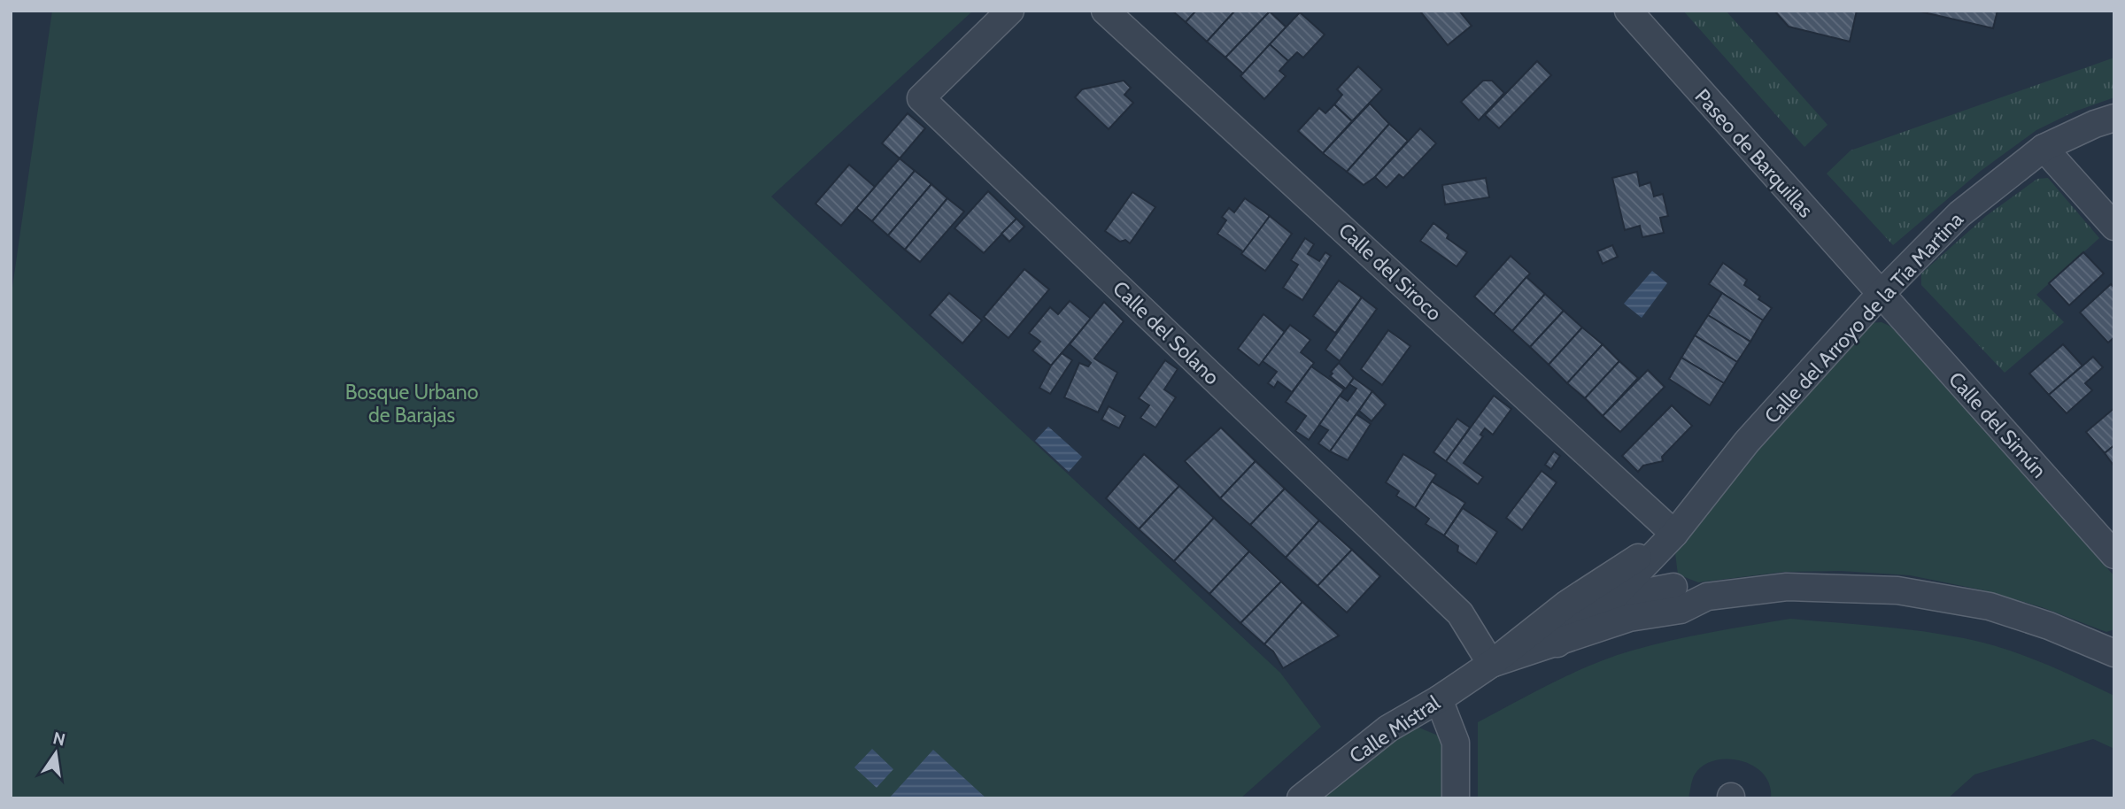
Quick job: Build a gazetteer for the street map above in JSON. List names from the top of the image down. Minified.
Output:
{"streets":{"street":["Paseo de Barquillas","Calle del Siroco","Calle del Arroyo de la Tía Martina","Calle del Solano","Calle del Simún","Calle Mistral"]},"crossings":[["Paseo de Barquillas","Calle del Arroyo de la Tía Martina"],["Paseo de Barquillas","Calle del Simún"],["Calle del Siroco","Calle del Arroyo de la Tía Martina"],["Calle del Arroyo de la Tía Martina","Calle del Simún"],["Calle del Solano","Calle Mistral"]],"parks":["Bosque Urbano de Barajas"],"north":"top"}
